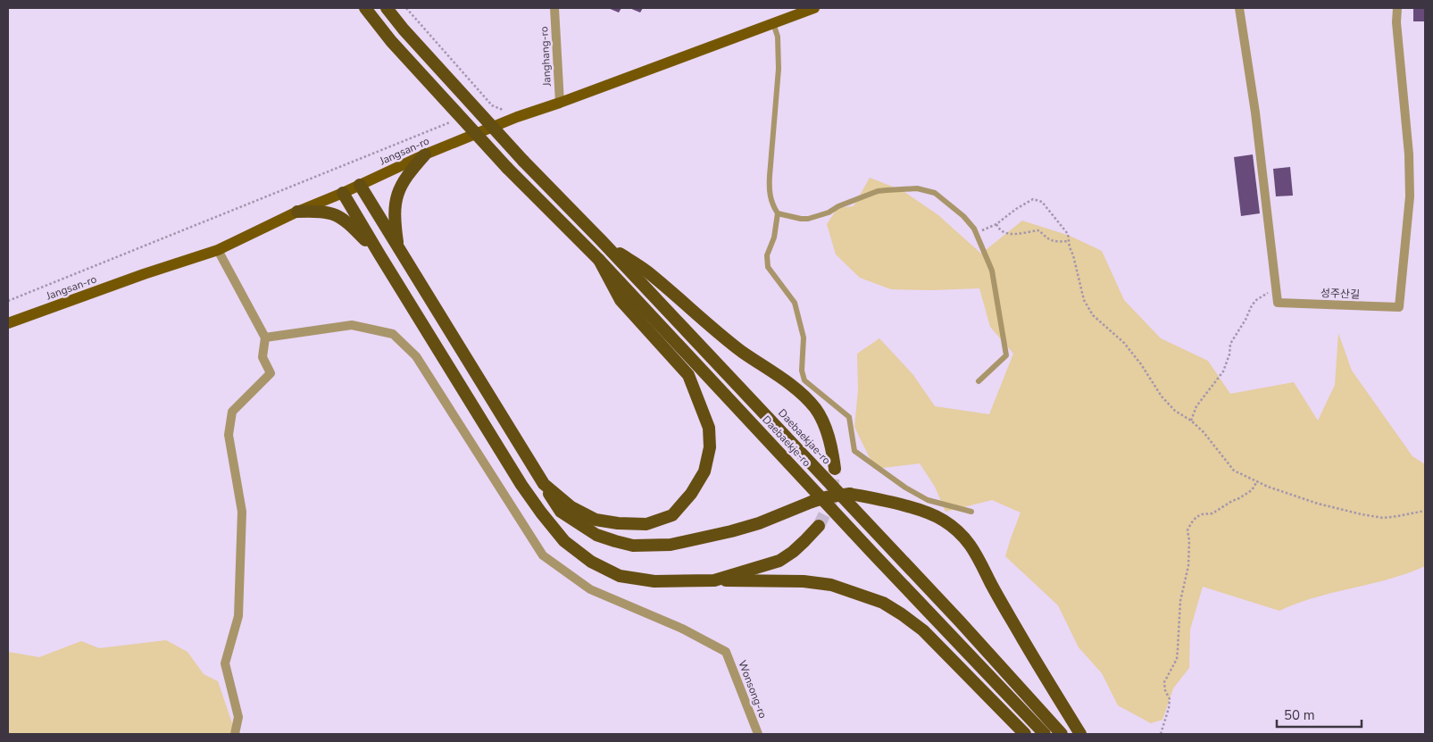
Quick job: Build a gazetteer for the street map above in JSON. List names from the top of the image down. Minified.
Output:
{"streets":{"highway":["Daebaekjae-ro","Daebaekje-ro"],"main road":["Jangsan-ro"],"street":["Janghang-ro","성주산길","Wonsong-ro"]},"crossings":[["Janghang-ro","Jangsan-ro"]],"scale_bar":"50 m"}
